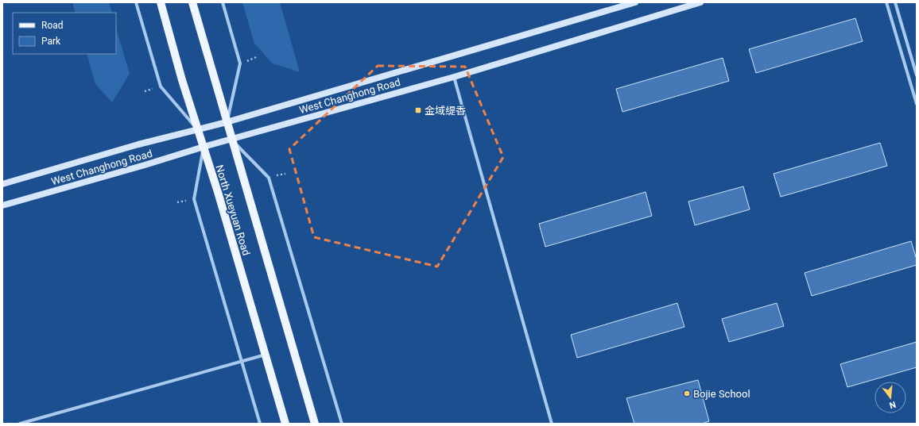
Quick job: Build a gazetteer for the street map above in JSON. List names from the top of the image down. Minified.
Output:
{"streets":{"main road":["West Changhong Road","North Xueyuan Road"]},"crossings":[["West Changhong Road","North Xueyuan Road"]],"places":{"transit":["金域缇香"],"other":["Bojie School"]},"legend":["Road","Park"],"north":"bottom"}
